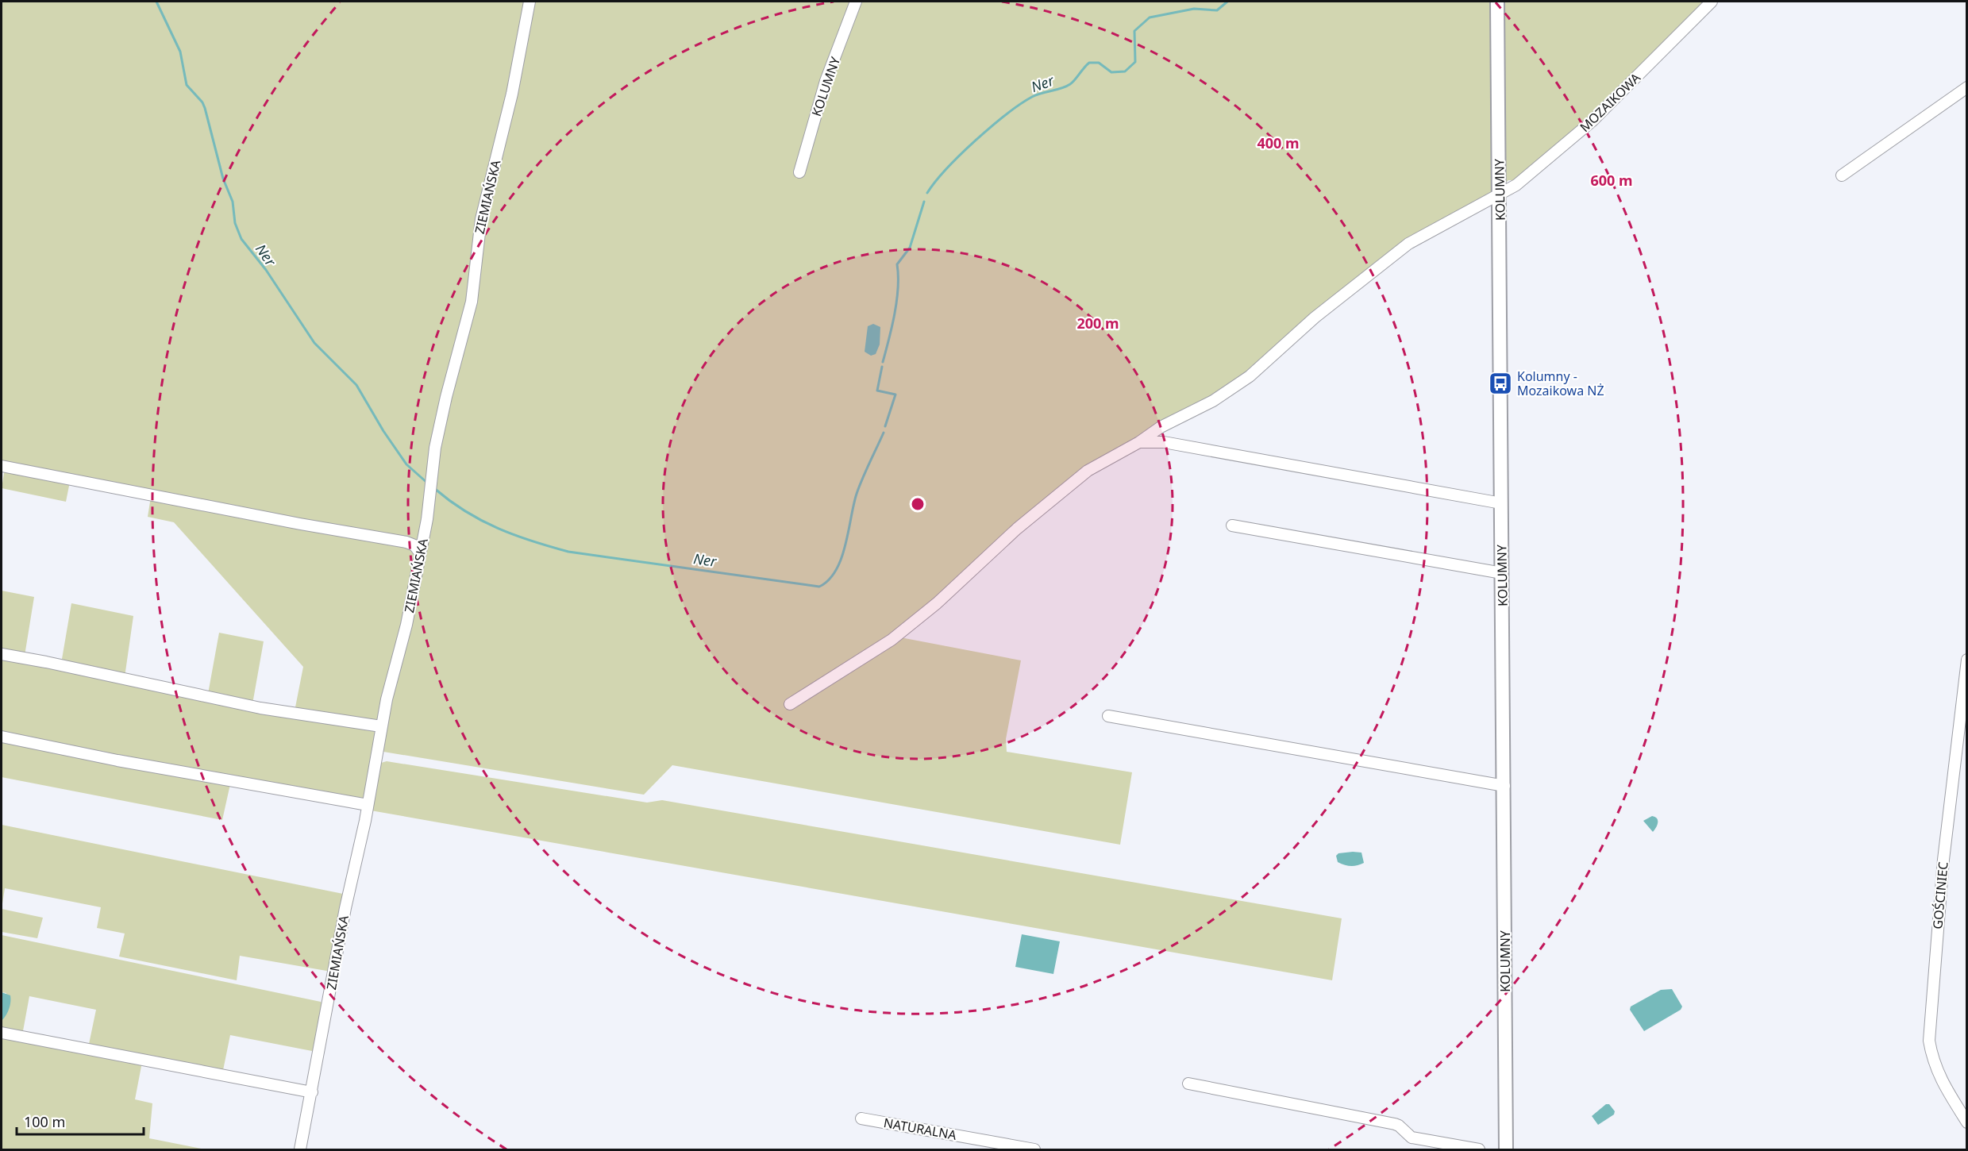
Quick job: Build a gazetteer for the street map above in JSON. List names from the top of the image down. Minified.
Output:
{"streets":{"street":["KOLUMNY","MOZAIKOWA","ZIEMIAŃSKA","GOŚCINIEC","NATURALNA"]},"crossings":[["KOLUMNY","MOZAIKOWA"]],"water":["Ner"],"places":{"bus stop":["Kolumny - Mozaikowa NŻ"]},"scale_bar":"100 m","rings":["400 m","600 m","200 m"]}
